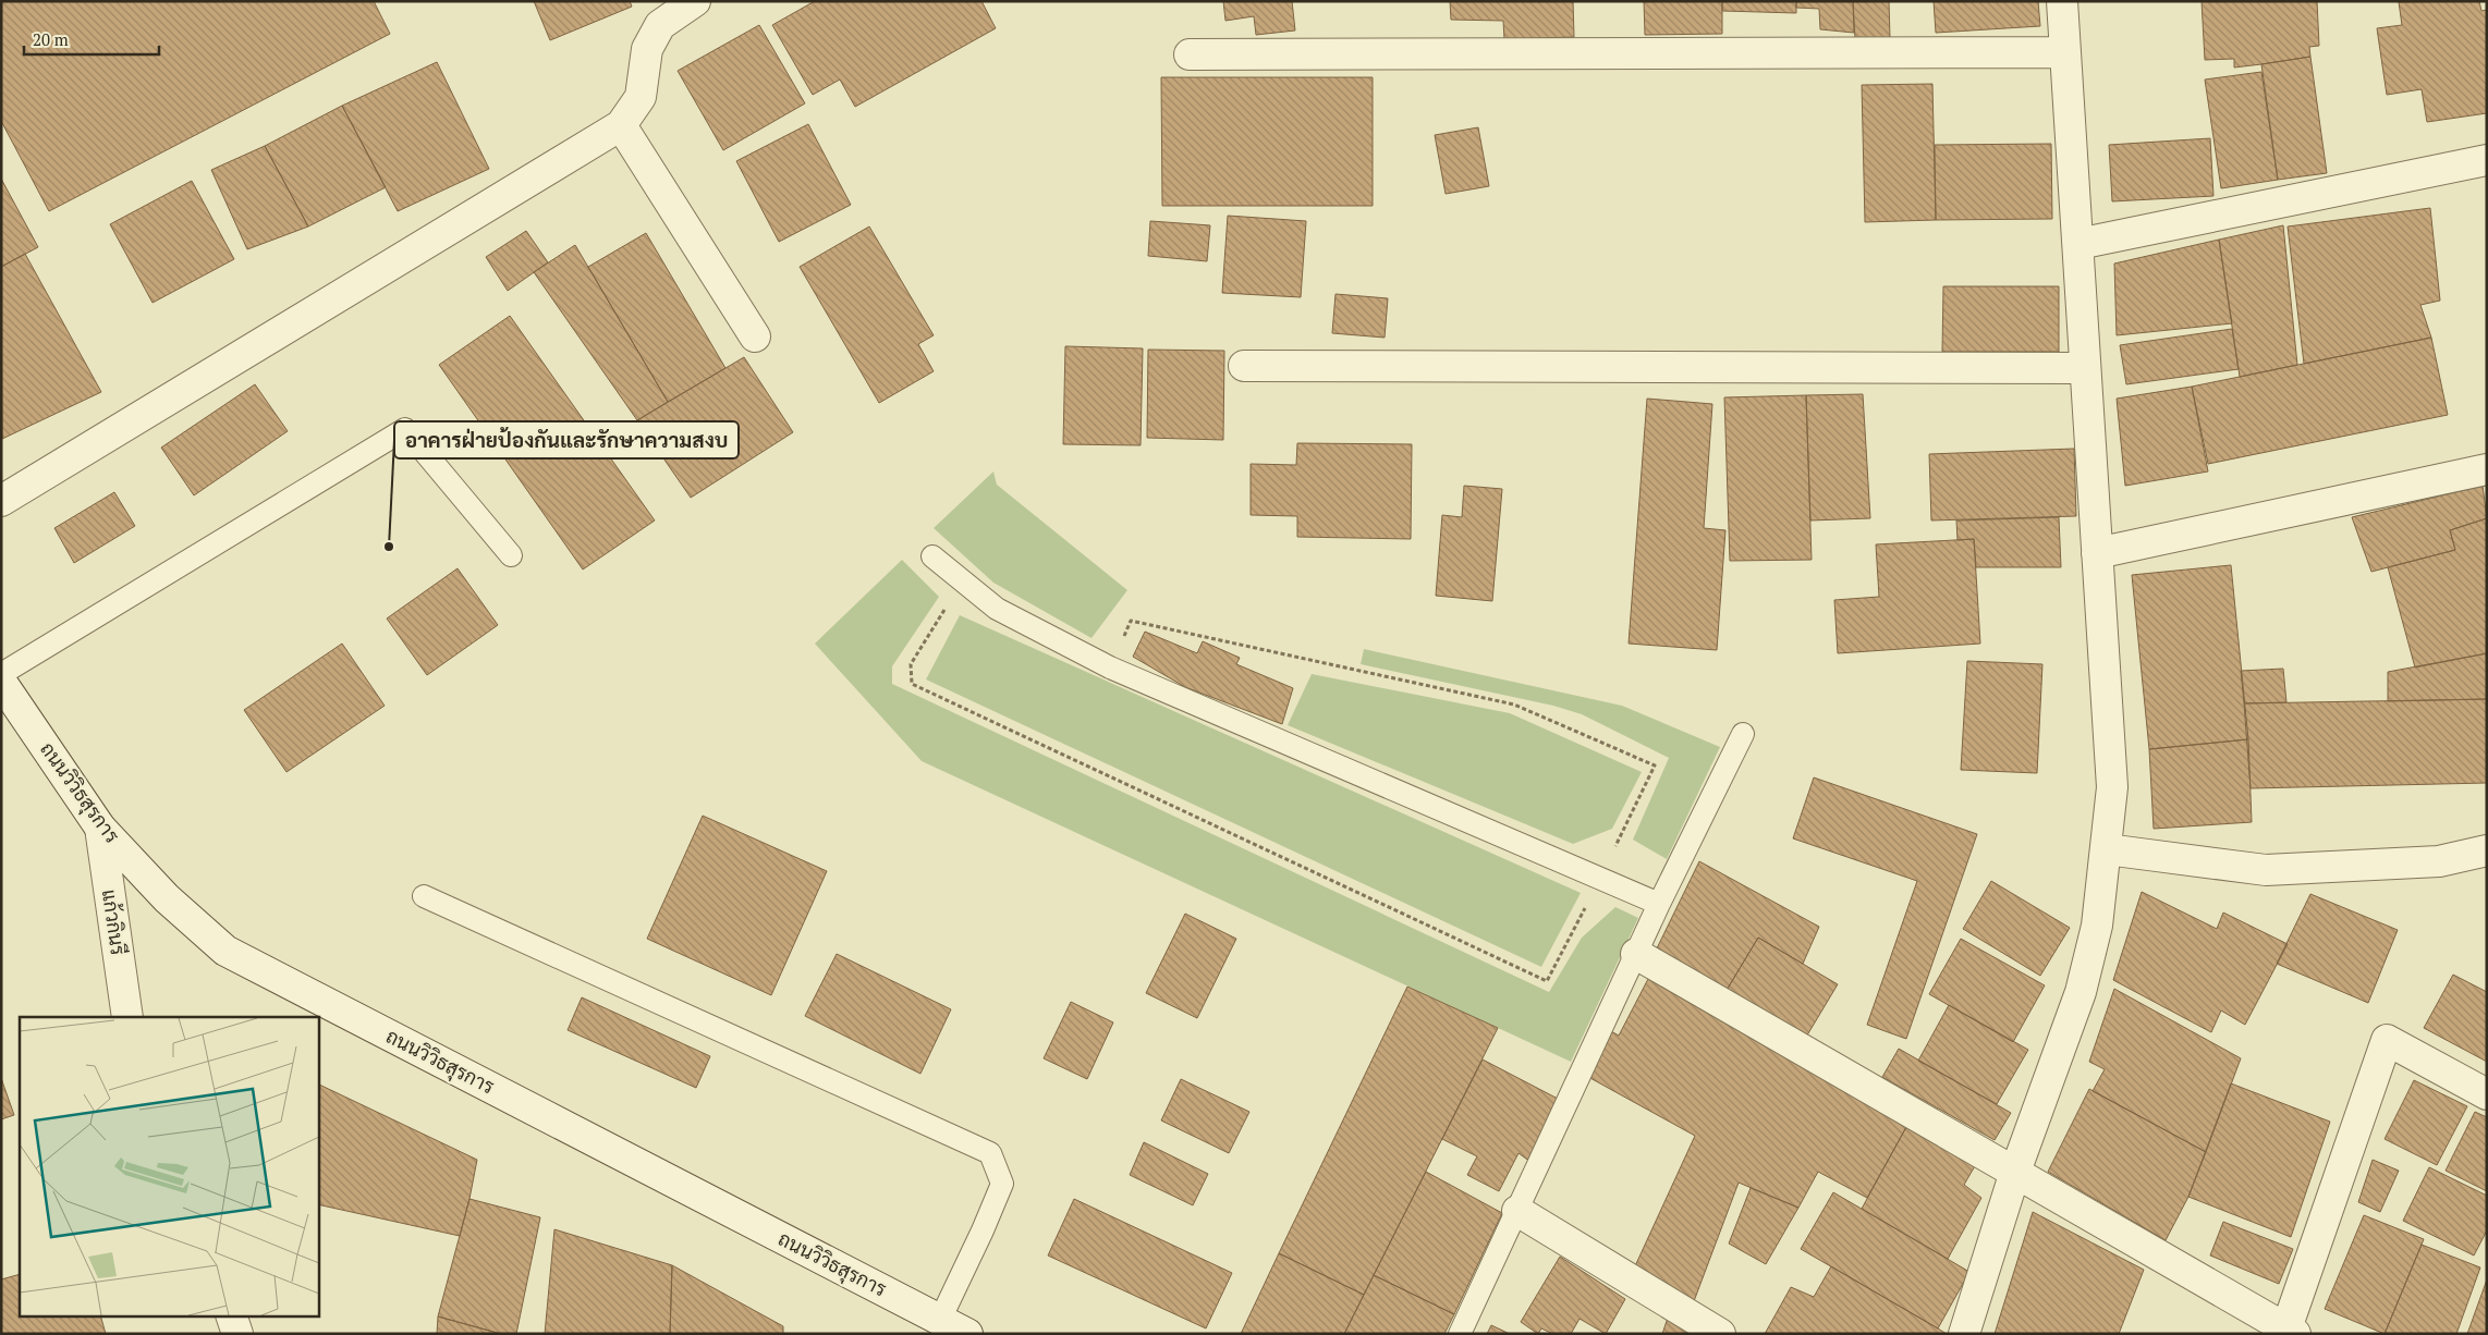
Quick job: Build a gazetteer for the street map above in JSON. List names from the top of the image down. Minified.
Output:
{"streets":{"street":["ถนนวิวิธสุรการ","แก้วกินรี"]},"crossings":[["ถนนวิวิธสุรการ","แก้วกินรี"]],"places":["อาคารฝ่ายป้องกันและรักษาความสงบ"],"scale_bar":"20 m"}
